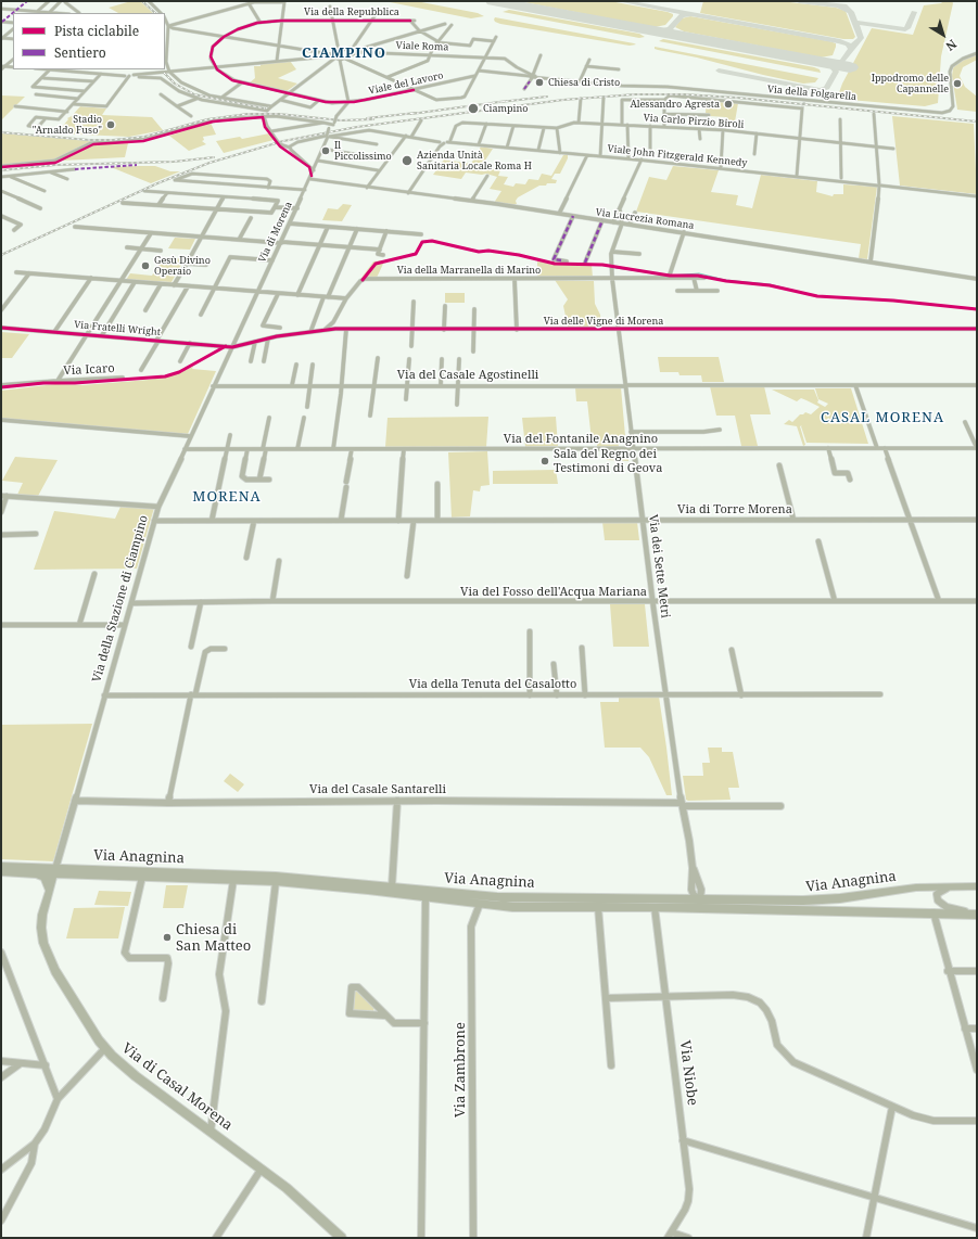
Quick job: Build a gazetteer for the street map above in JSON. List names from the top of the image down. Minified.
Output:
{"streets":{"main road":["Via Anagnina","Via di Casal Morena"],"street":["Via della Repubblica","Viale Roma","Viale del Lavoro","Via della Folgarella","Via Carlo Pirzio Biroli","Viale John Fitzgerald Kennedy","Via Lucrezia Romana","Via di Morena","Via della Marranella di Marino","Via delle Vigne di Morena","Via Fratelli Wright","Via Icaro","Via del Casale Agostinelli","Via del Fontanile Anagnino","Via di Torre Morena","Via dei Sette Metri","Via del Fosso dell'Acqua Mariana","Via della Stazione di Ciampino","Via della Tenuta del Casalotto","Via del Casale Santarelli","Via Zambrone","Via Niobe"]},"crossings":[["Viale Roma","Via della Folgarella"],["Viale del Lavoro","Via di Morena"],["Via Carlo Pirzio Biroli","Viale John Fitzgerald Kennedy"],["Viale John Fitzgerald Kennedy","Via di Morena"],["Via Lucrezia Romana","Via di Morena"],["Via Lucrezia Romana","Via dei Sette Metri"],["Via di Morena","Via delle Vigne di Morena"],["Via di Morena","Via Fratelli Wright"],["Via di Morena","Via della Stazione di Ciampino"],["Via della Marranella di Marino","Via delle Vigne di Morena"],["Via della Marranella di Marino","Via dei Sette Metri"],["Via delle Vigne di Morena","Via Fratelli Wright"],["Via delle Vigne di Morena","Via dei Sette Metri"],["Via delle Vigne di Morena","Via della Stazione di Ciampino"],["Via Fratelli Wright","Via Icaro"],["Via Fratelli Wright","Via della Stazione di Ciampino"],["Via del Casale Agostinelli","Via dei Sette Metri"],["Via del Casale Agostinelli","Via della Stazione di Ciampino"],["Via del Fontanile Anagnino","Via dei Sette Metri"],["Via del Fontanile Anagnino","Via della Stazione di Ciampino"],["Via di Torre Morena","Via dei Sette Metri"],["Via di Torre Morena","Via della Stazione di Ciampino"],["Via dei Sette Metri","Via del Fosso dell'Acqua Mariana"],["Via dei Sette Metri","Via della Tenuta del Casalotto"],["Via dei Sette Metri","Via del Casale Santarelli"],["Via dei Sette Metri","Via Anagnina"],["Via del Fosso dell'Acqua Mariana","Via della Stazione di Ciampino"],["Via della Stazione di Ciampino","Via della Tenuta del Casalotto"],["Via della Stazione di Ciampino","Via del Casale Santarelli"],["Via della Stazione di Ciampino","Via Anagnina"],["Via della Stazione di Ciampino","Via di Casal Morena"],["Via Anagnina","Via Zambrone"],["Via Anagnina","Via Niobe"],["Via Anagnina","Via di Casal Morena"]],"districts":["CIAMPINO","CASAL MORENA","MORENA"],"places":["Chiesa di Cristo","Ippodromo delle Capannelle","Alessandro Agresta","Ciampino","Stadio \"Arnaldo Fuso\"","Il Piccolissimo","Azienda Unità Sanitaria Locale Roma H","Gesù Divino Operaio","Sala del Regno dei Testimoni di Geova","Chiesa di San Matteo"],"legend":["Pista ciclabile","Sentiero"],"north":"bottom right"}
